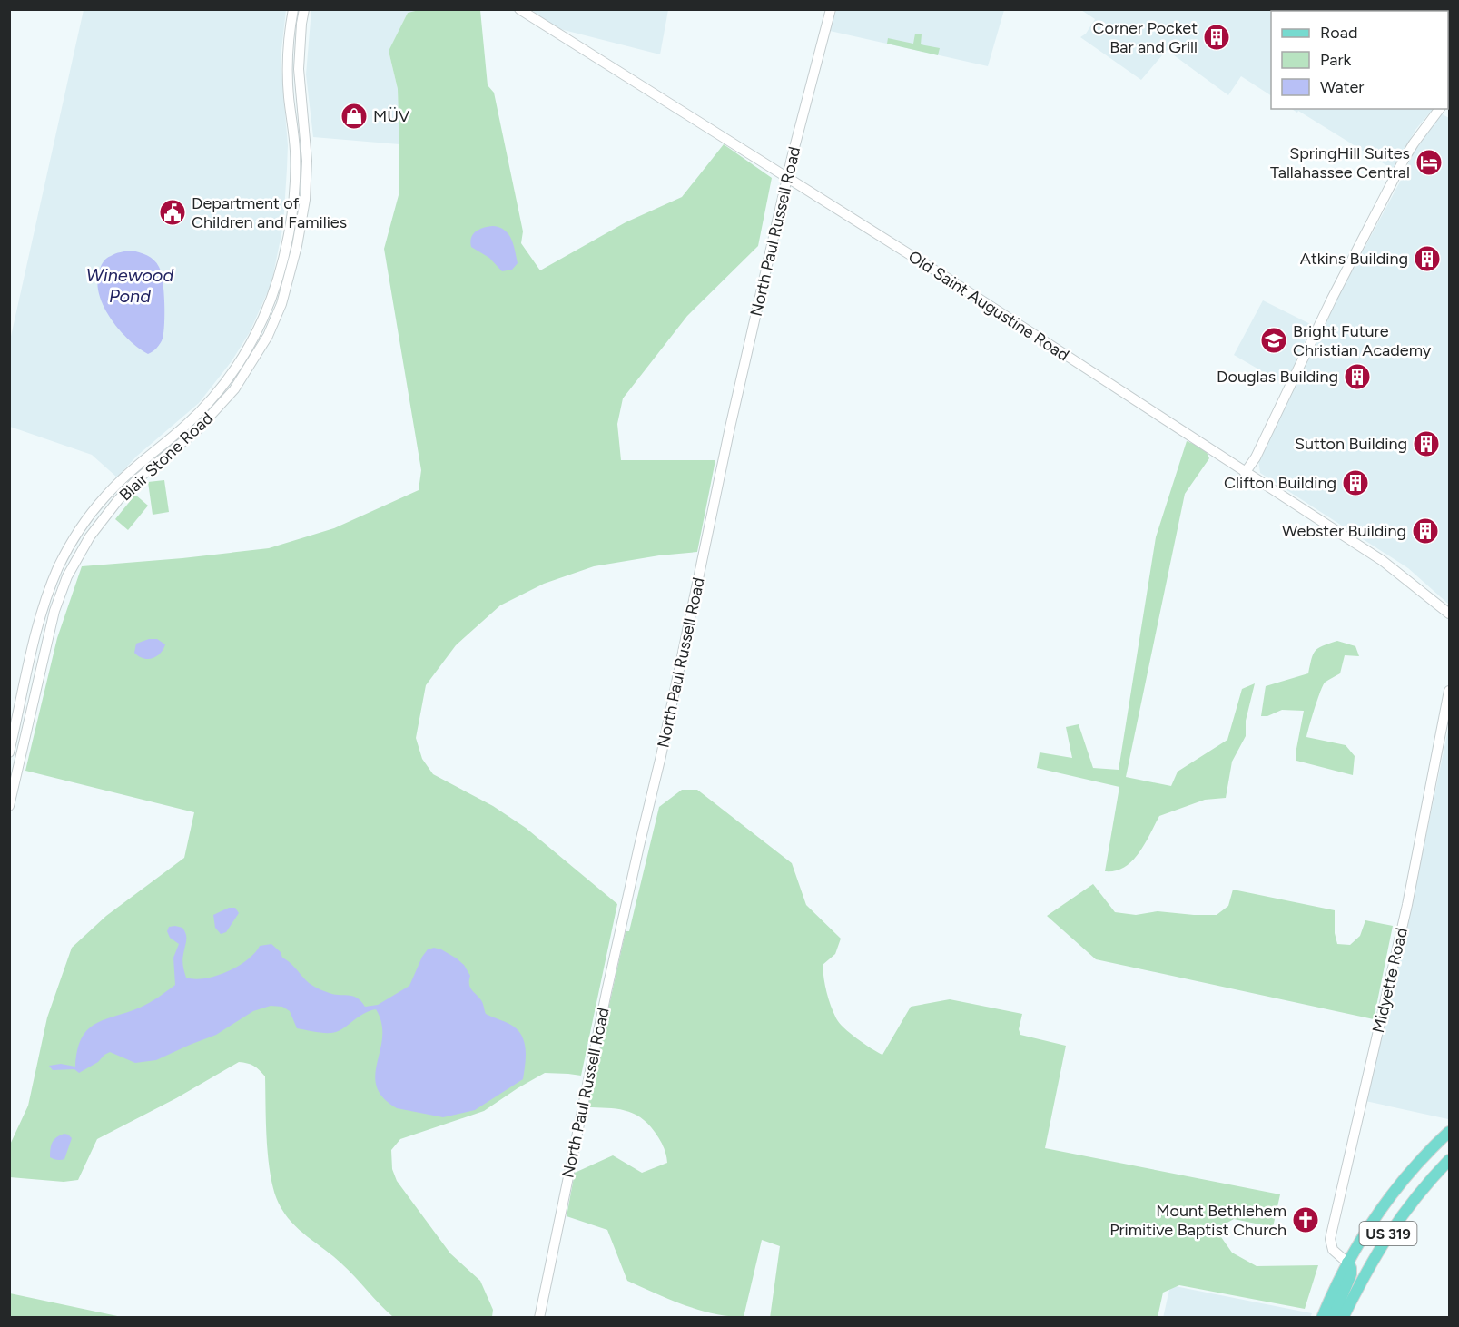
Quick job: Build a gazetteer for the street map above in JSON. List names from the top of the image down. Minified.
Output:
{"streets":{"main road":["US 319"],"street":["North Paul Russell Road","Old Saint Augustine Road","Blair Stone Road","Midyette Road"]},"crossings":[["North Paul Russell Road","Old Saint Augustine Road"],["Midyette Road","US 319"]],"water":["Winewood Pond"],"places":{"building":["Corner Pocket Bar and Grill","Atkins Building","Douglas Building","Sutton Building","Clifton Building","Webster Building"],"shop":["MÜV"],"hotel":["SpringHill Suites Tallahassee Central"],"public building":["Department of Children and Families"],"school or university":["Bright Future Christian Academy"],"church":["Mount Bethlehem Primitive Baptist Church"]},"legend":["Road","Park","Water"]}
